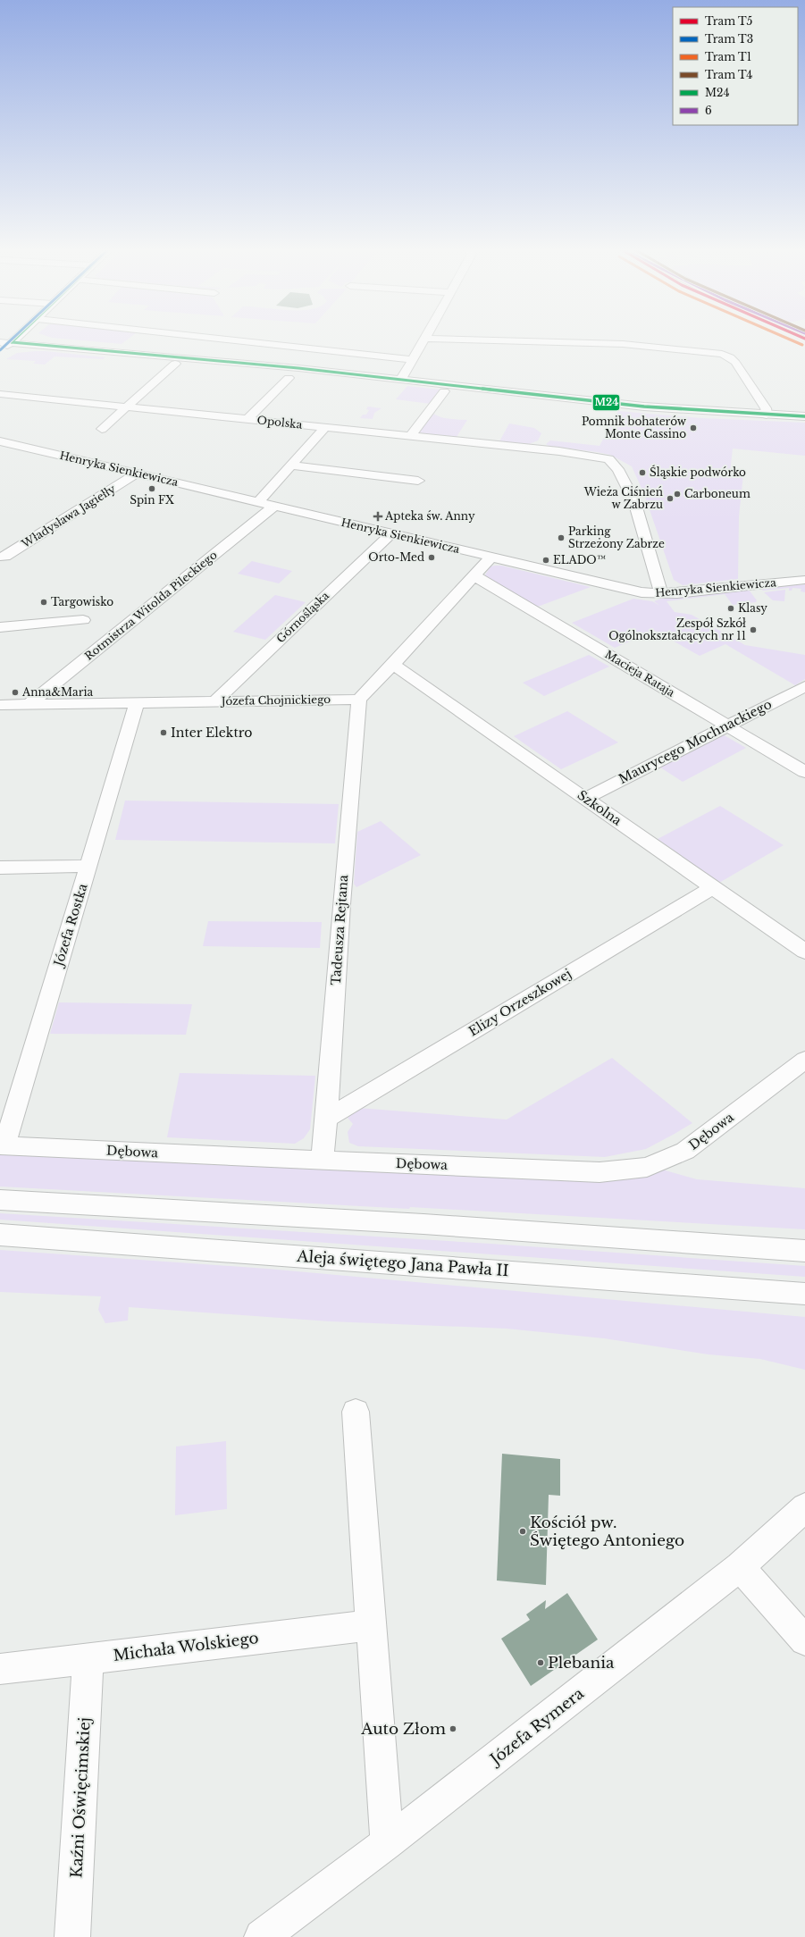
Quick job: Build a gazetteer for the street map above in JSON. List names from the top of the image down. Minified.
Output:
{"streets":{"street":["Opolska","Henryka Sienkiewicza","Władysława Jagiełły","Rotmistrza Witolda Pileckiego","Górnośląska","Macieja Rataja","Józefa Chojnickiego","Maurycego Mochnackiego","Szkolna","Józefa Rostka","Tadeusza Rejtana","Elizy Orzeszkowej","Dębowa","Aleja świętego Jana Pawła II","Michała Wolskiego","Józefa Rymera","Kaźni Oświęcimskiej"]},"crossings":[["Opolska","Henryka Sienkiewicza"],["Henryka Sienkiewicza","Władysława Jagiełły"],["Henryka Sienkiewicza","Rotmistrza Witolda Pileckiego"],["Henryka Sienkiewicza","Górnośląska"],["Rotmistrza Witolda Pileckiego","Józefa Chojnickiego"],["Górnośląska","Józefa Chojnickiego"],["Macieja Rataja","Maurycego Mochnackiego"],["Józefa Chojnickiego","Józefa Rostka"],["Józefa Chojnickiego","Tadeusza Rejtana"],["Maurycego Mochnackiego","Szkolna"],["Szkolna","Elizy Orzeszkowej"],["Józefa Rostka","Dębowa"],["Tadeusza Rejtana","Elizy Orzeszkowej"],["Tadeusza Rejtana","Dębowa"],["Michała Wolskiego","Kaźni Oświęcimskiej"]],"places":{"other":["Pomnik bohaterów Monte Cassino","Śląskie podwórko","Spin FX","Carboneum","Wieża Ciśnień w Zabrzu","Parking Strzeżony Zabrze","Orto-Med","ELADO™","Targowisko","Klasy","Zespół Szkół Ogólnokształcących nr 11","Anna&Maria","Inter Elektro","Kościół pw. Świętego Antoniego","Plebania","Auto Złom"],"health":["Apteka św. Anny"]},"lines":["tram line T3","tram line T1","transit line M24"],"legend":["Tram T5","Tram T3","Tram T1","Tram T4","M24","6"]}
